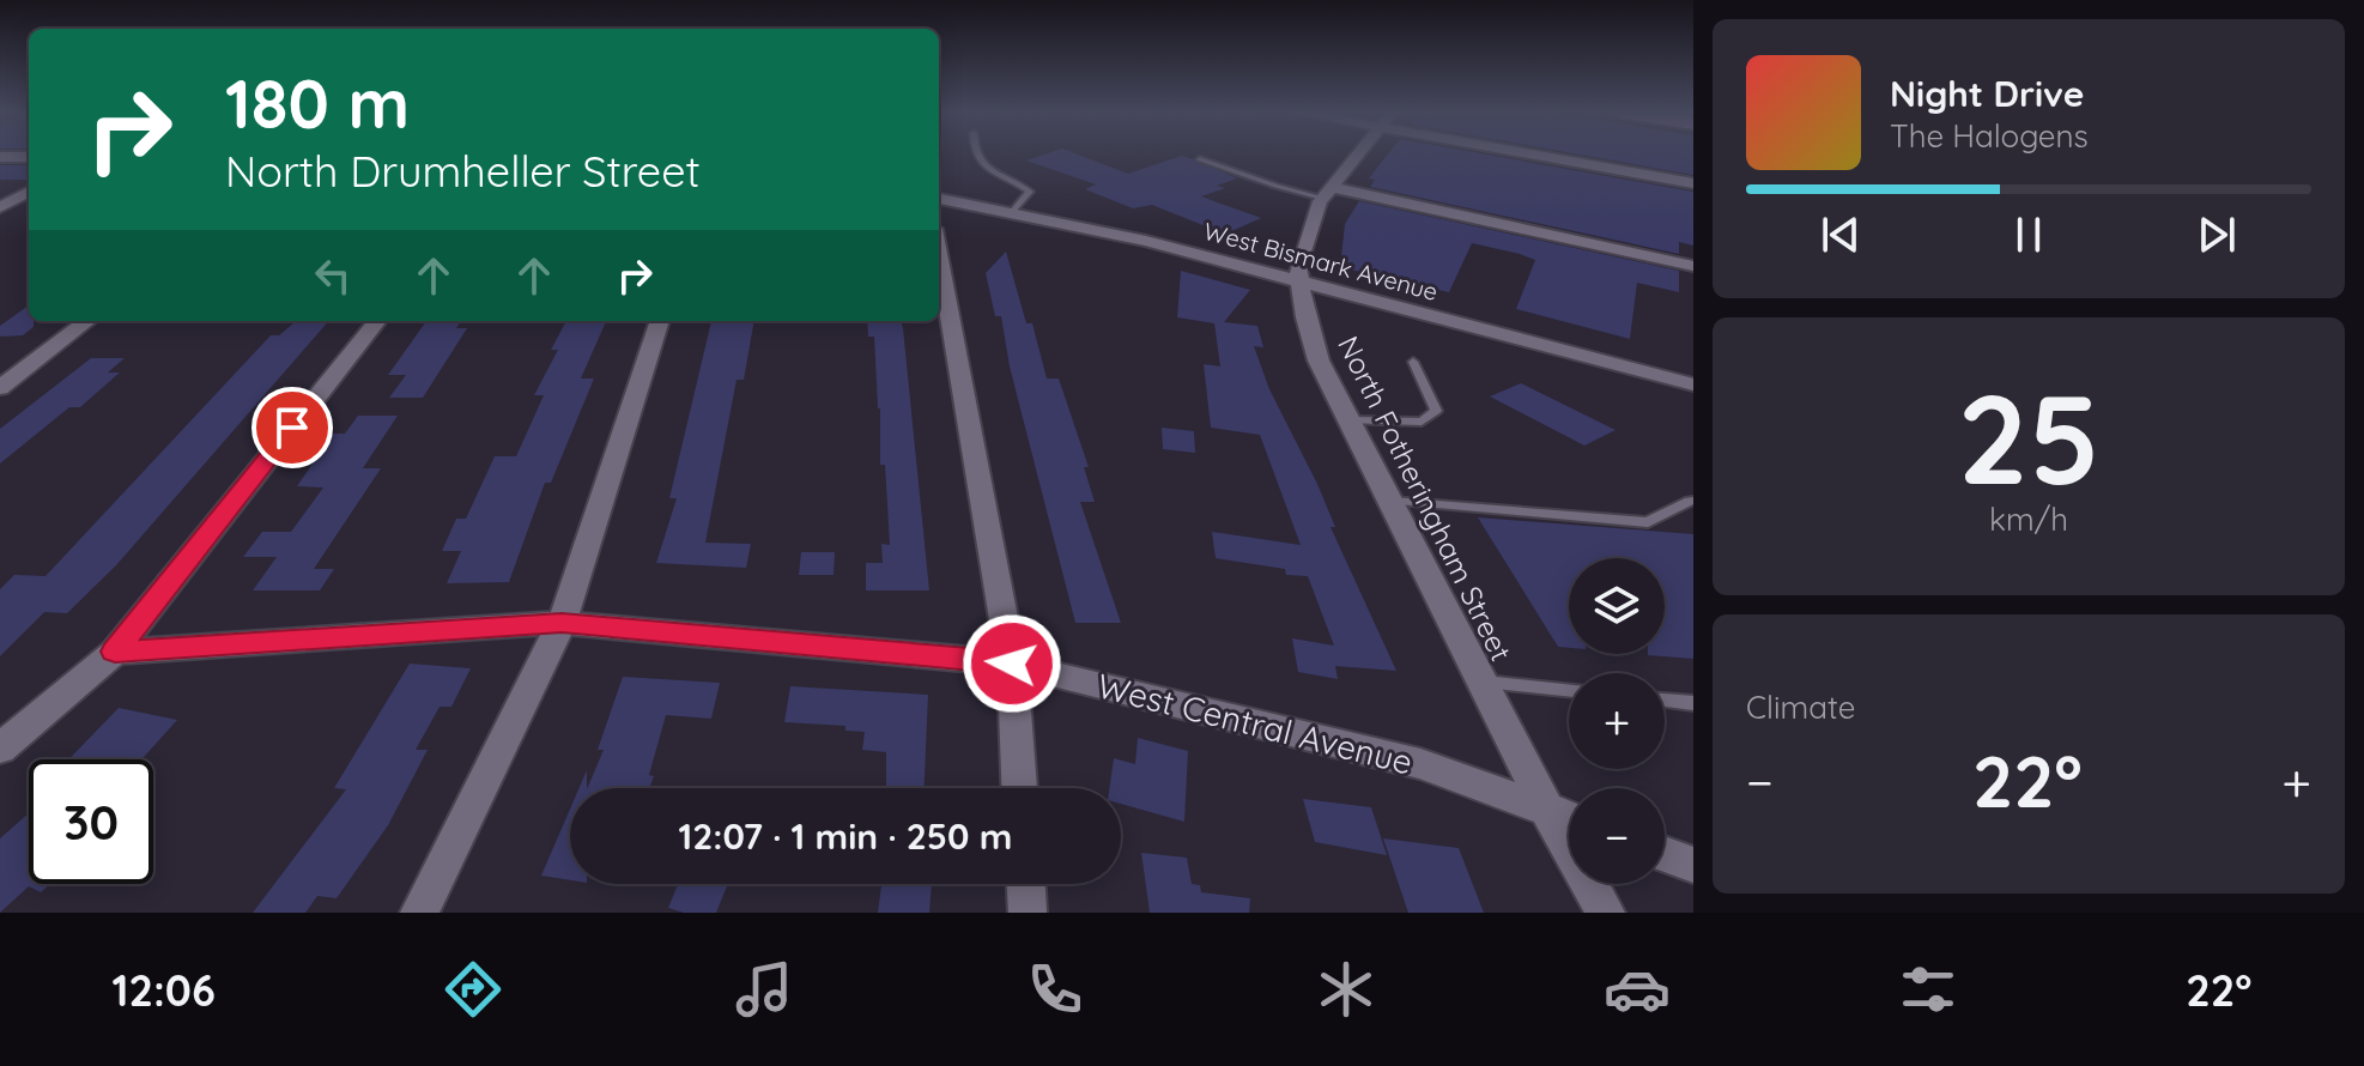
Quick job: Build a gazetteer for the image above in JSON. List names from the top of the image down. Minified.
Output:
{"streets":{"street":["West Bismark Avenue","North Fotheringham Street","West Central Avenue"]},"crossings":[["West Bismark Avenue","North Fotheringham Street"],["North Fotheringham Street","West Central Avenue"]],"page":{"turn":["180 m","North Drumheller Street"],"song":["Night Drive","The Halogens"],"tile":[["25","km/h"],"Climate"],"map_buttons":["+","−"],"heat":["−","22°","+"],"limit":"30","trip":"12:07 · 1 min · 250 m","tabs":["12:06","22°"]}}
